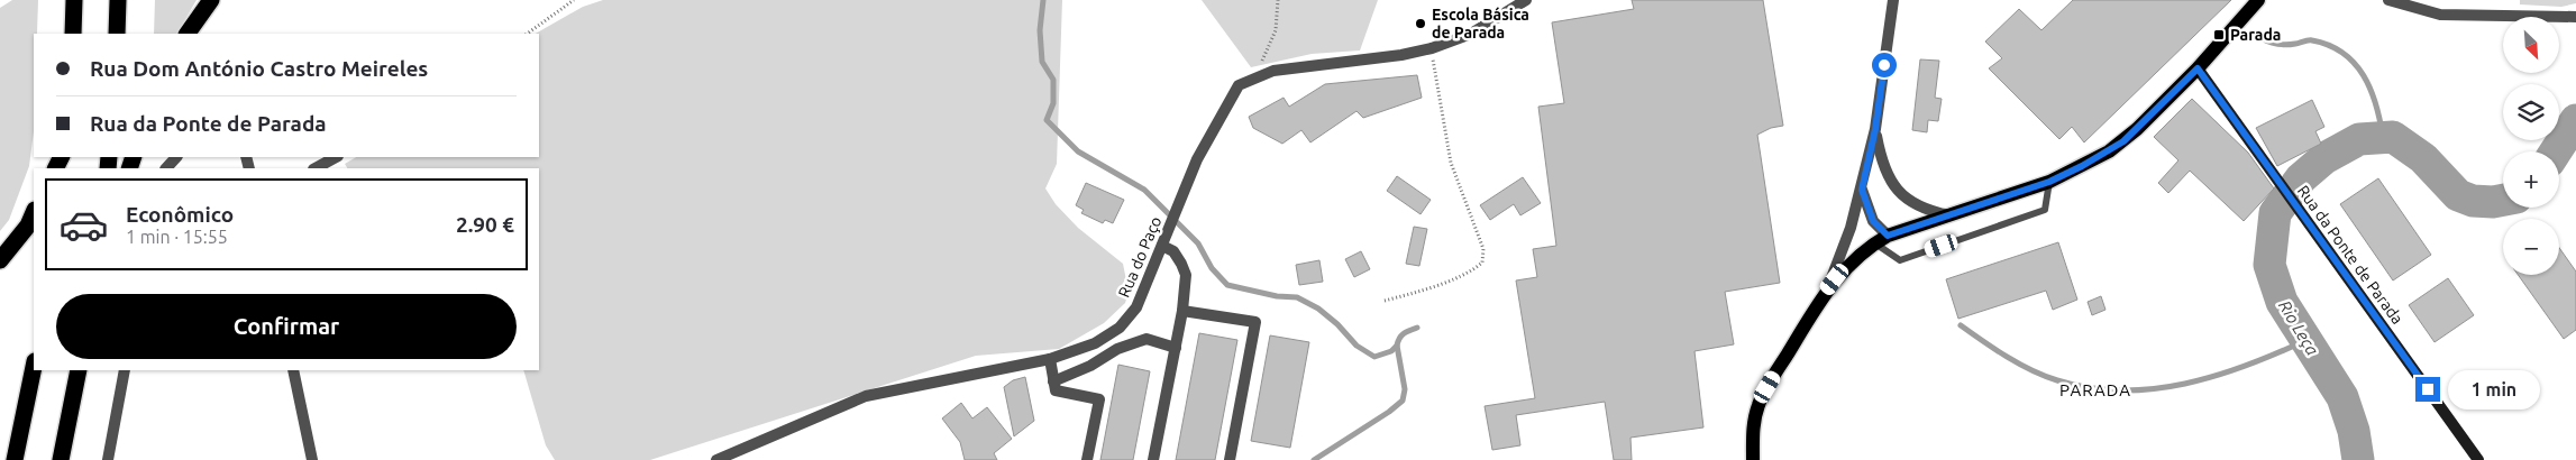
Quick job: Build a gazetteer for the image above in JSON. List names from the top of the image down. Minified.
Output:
{"streets":{"main road":["Rua da Ponte de Parada"],"street":["Rua do Paço"]},"districts":["PARADA"],"water":["Rio Leça"],"places":{"other":["Escola Básica de Parada"],"transit":["Parada"]},"north":"bottom right","page":{"map_buttons":["+","−"],"banner":["Rua Dom António Castro Meireles","Rua da Ponte de Parada"],"list":[{"name":"Econômico","note":"1 min · 15:55","value":"2.90 €"}],"buttons":"Confirmar","bubble":"1 min"}}
